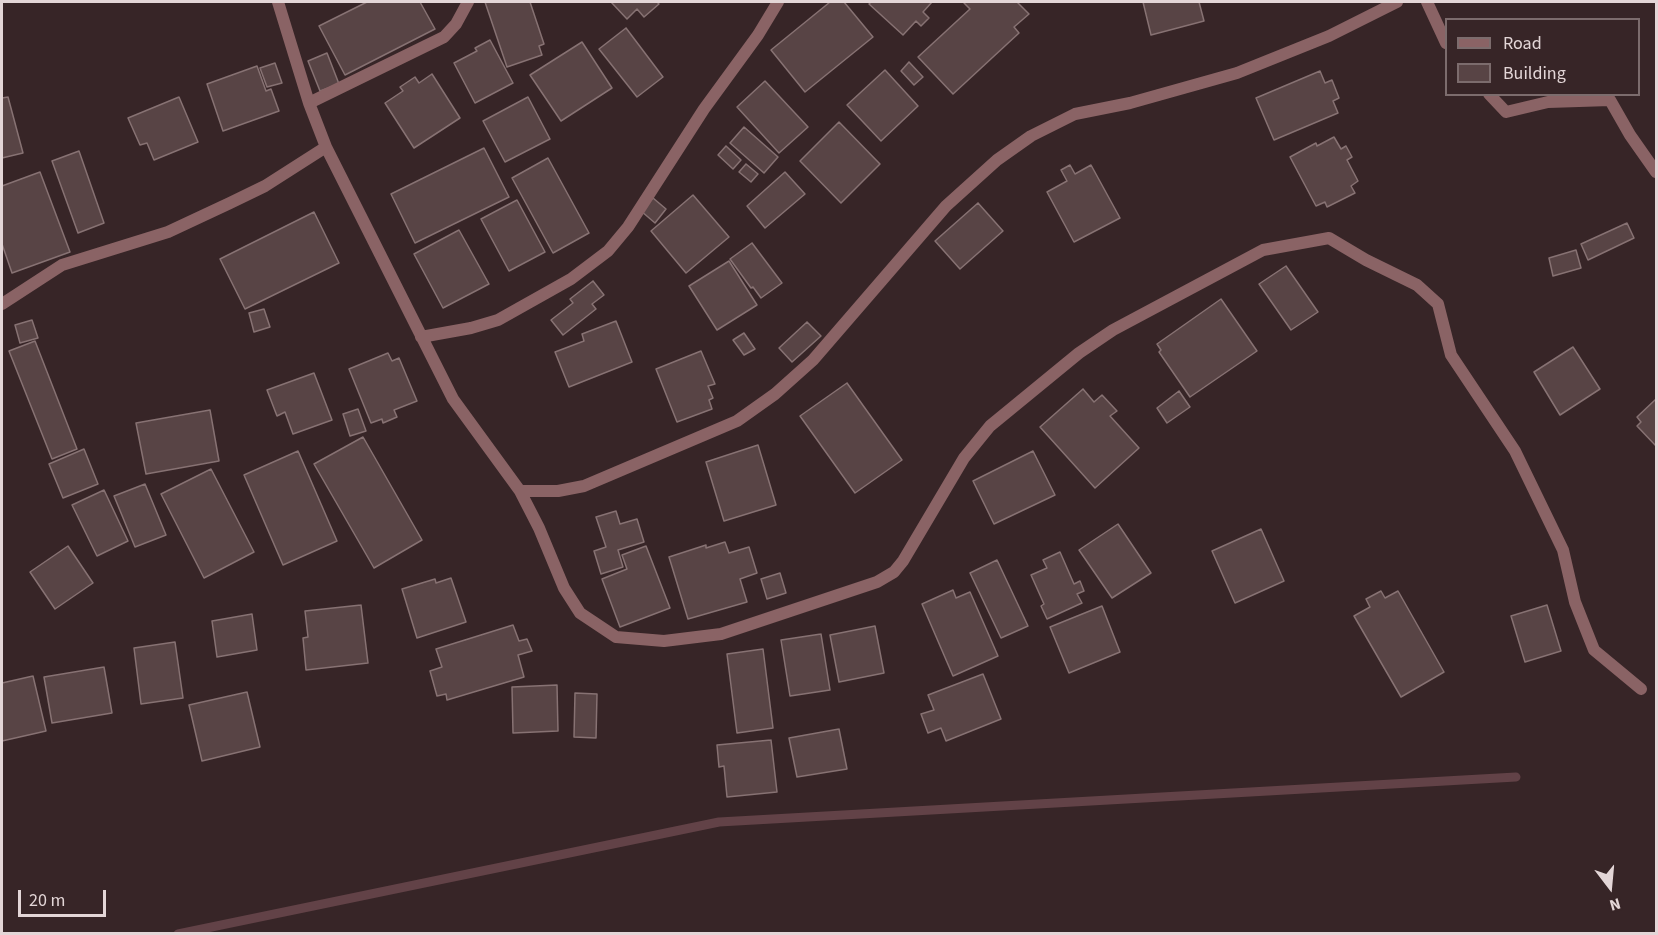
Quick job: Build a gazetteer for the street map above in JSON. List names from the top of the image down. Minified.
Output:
{"legend":["Road","Building"],"scale_bar":"20 m","north":"bottom"}
